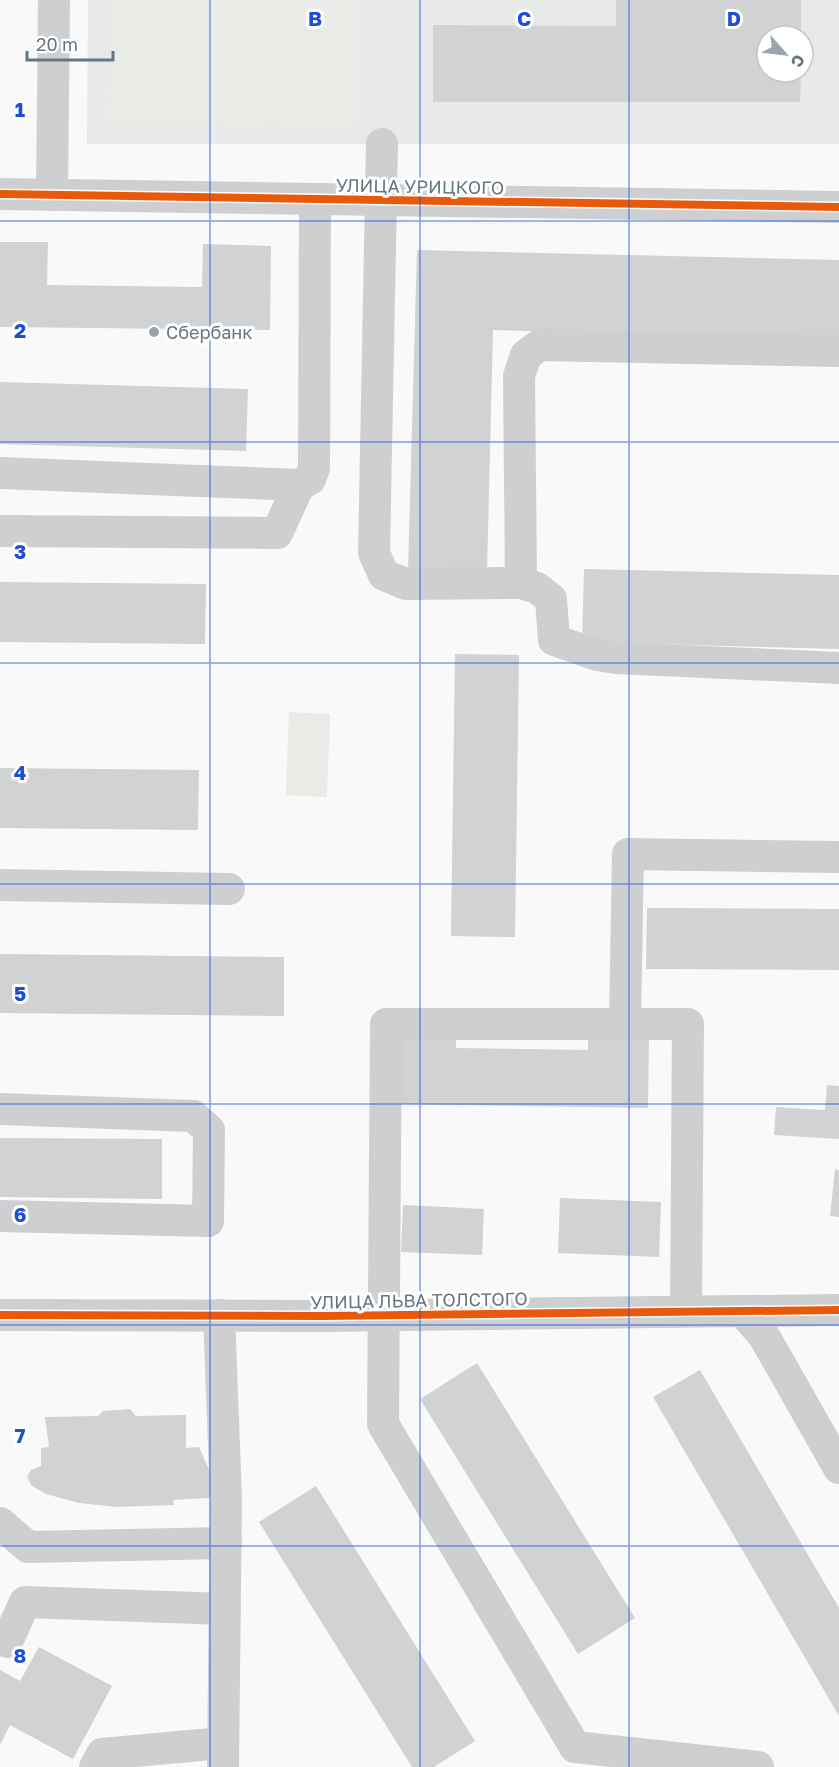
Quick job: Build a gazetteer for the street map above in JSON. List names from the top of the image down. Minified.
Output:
{"streets":{"street":["УЛИЦА УРИЦКОГО","УЛИЦА ЛЬВА ТОЛСТОГО"]},"places":["Сбербанк"],"scale_bar":"20 m","north":"bottom right","grid":{"columns":["B","C","D"],"rows":["1","2","3","4","5","6","7","8"]}}
